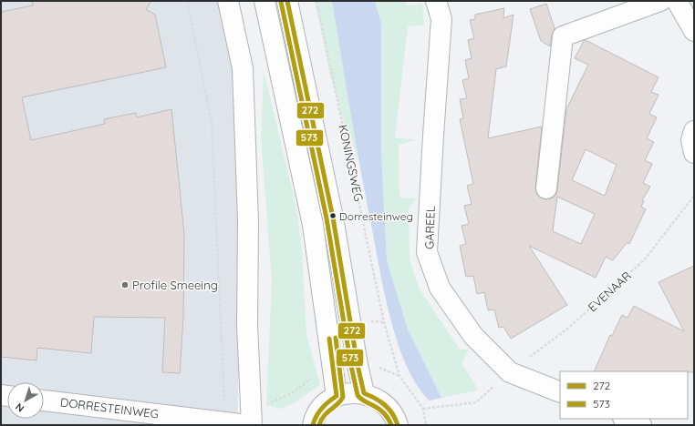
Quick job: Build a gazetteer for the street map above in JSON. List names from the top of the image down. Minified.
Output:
{"streets":{"street":["GAREEL","DORRESTEINWEG"],"path":["KONINGSWEG","EVENAAR"]},"crossings":[["KONINGSWEG","EVENAAR"],["GAREEL","EVENAAR"]],"places":["Dorresteinweg","Profile Smeeing"],"lines":["transit line 272","transit line 573"],"legend":["272","573"],"north":"bottom left"}
